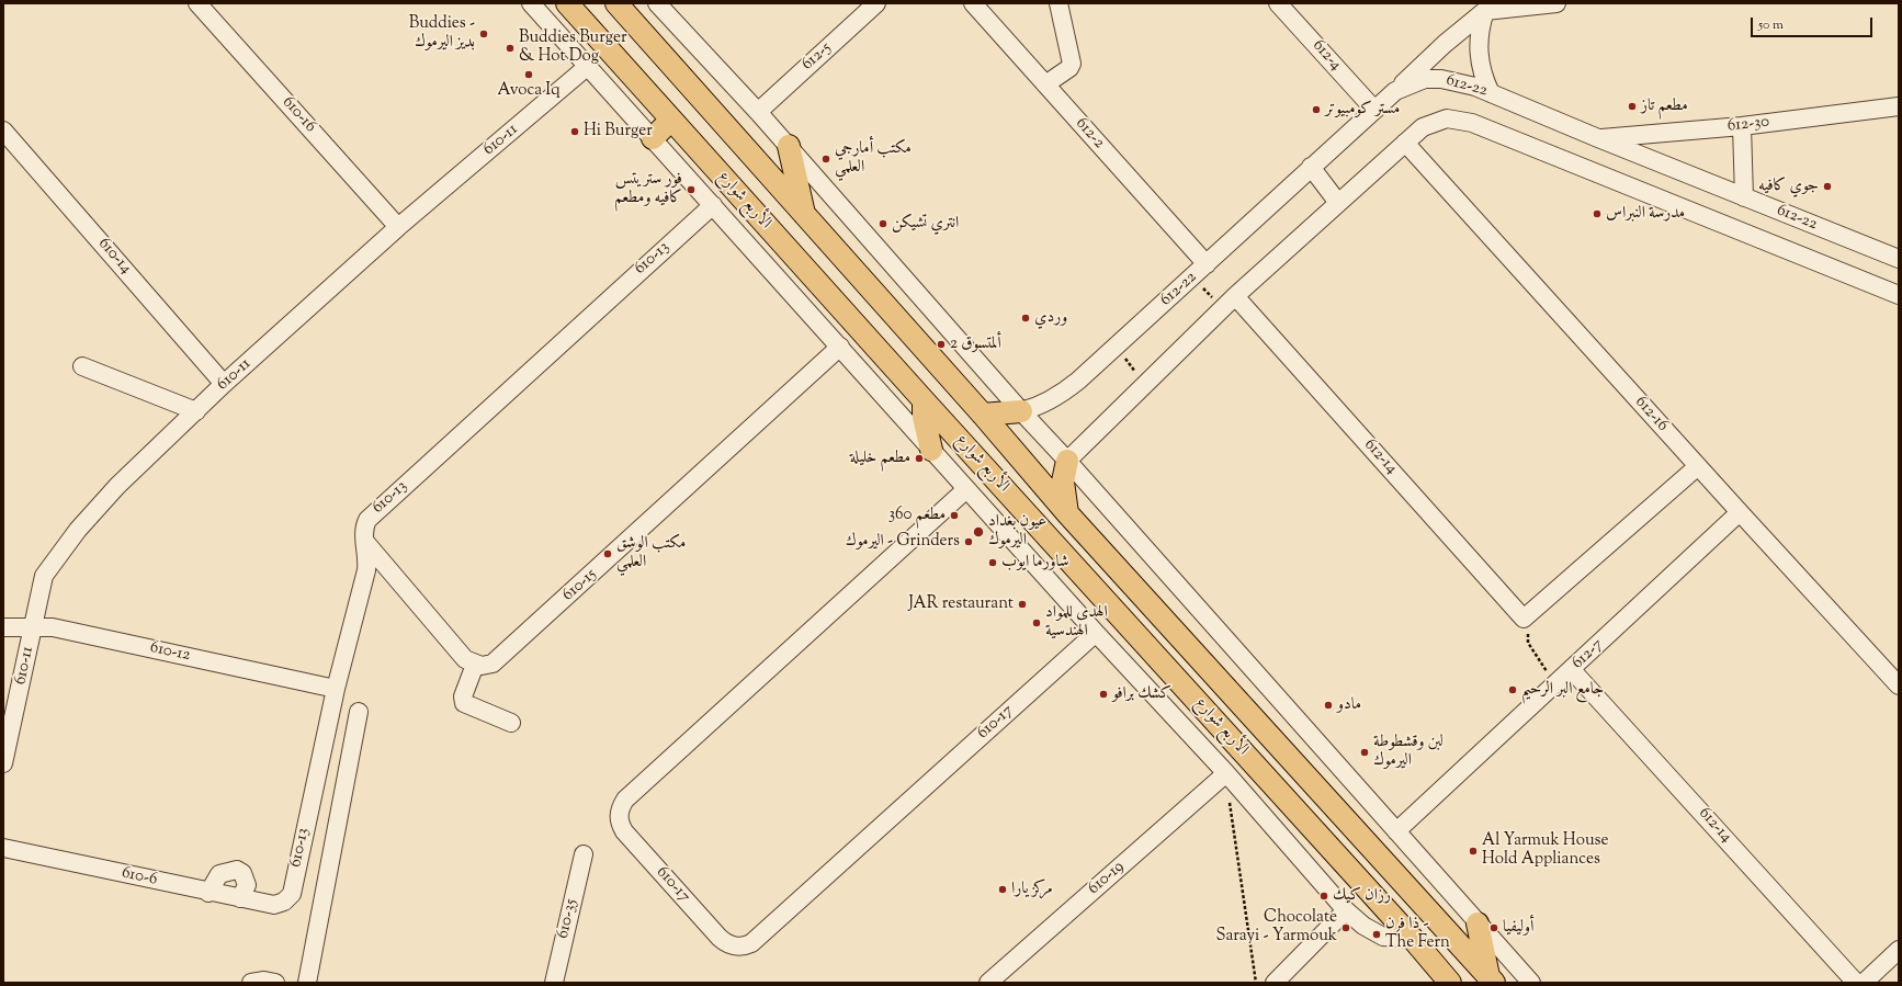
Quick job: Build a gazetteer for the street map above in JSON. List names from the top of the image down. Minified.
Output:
{"streets":{"main road":["الأربع شوارع"],"street":["612-4","612-5","612-22","610-16","612-30","612-2","610-11","610-14","610-13","612-16","612-14","610-15","610-12","612-7","610-17","610-6","610-19","610-35"]},"crossings":[["612-4","612-22"],["612-22","612-30"],["612-22","612-2"],["612-22","612-16"],["612-22","612-14"],["610-16","610-11"],["610-11","610-14"],["610-11","610-12"],["610-13","610-12"],["610-13","610-6"],["612-16","612-7"],["612-14","612-7"]],"places":["Buddies - بديز اليرموك","Buddies Burger & Hot Dog","Avoca Iq","مطعم تاز","مستر كومبيوتر","Hi Burger","مكتب أمارجي العلمي","جوي كافيه","فور ستريتس كافيه ومطعم","مدرسة النبراس","انتري تشيكن","وردي","ألمتسوق 2","مطعم خليلة","مطعم 360","عيون بغداد اليرموك","اليرموك - Grinders","مكتب الوشق العلمي","شاورما ايوب","JAR restaurant","الهدى للمواد الهندسية","جامع البر الرحيم","كشك برافو","مادو","لبن وقشطوطة اليرموك","Al Yarmuk House Hold Appliances","مركز يارا","رزان كيك","Chocolate Sarayi - Yarmouk","أوليفيا","ذا فرن - The Fern"],"scale_bar":"50 m"}
